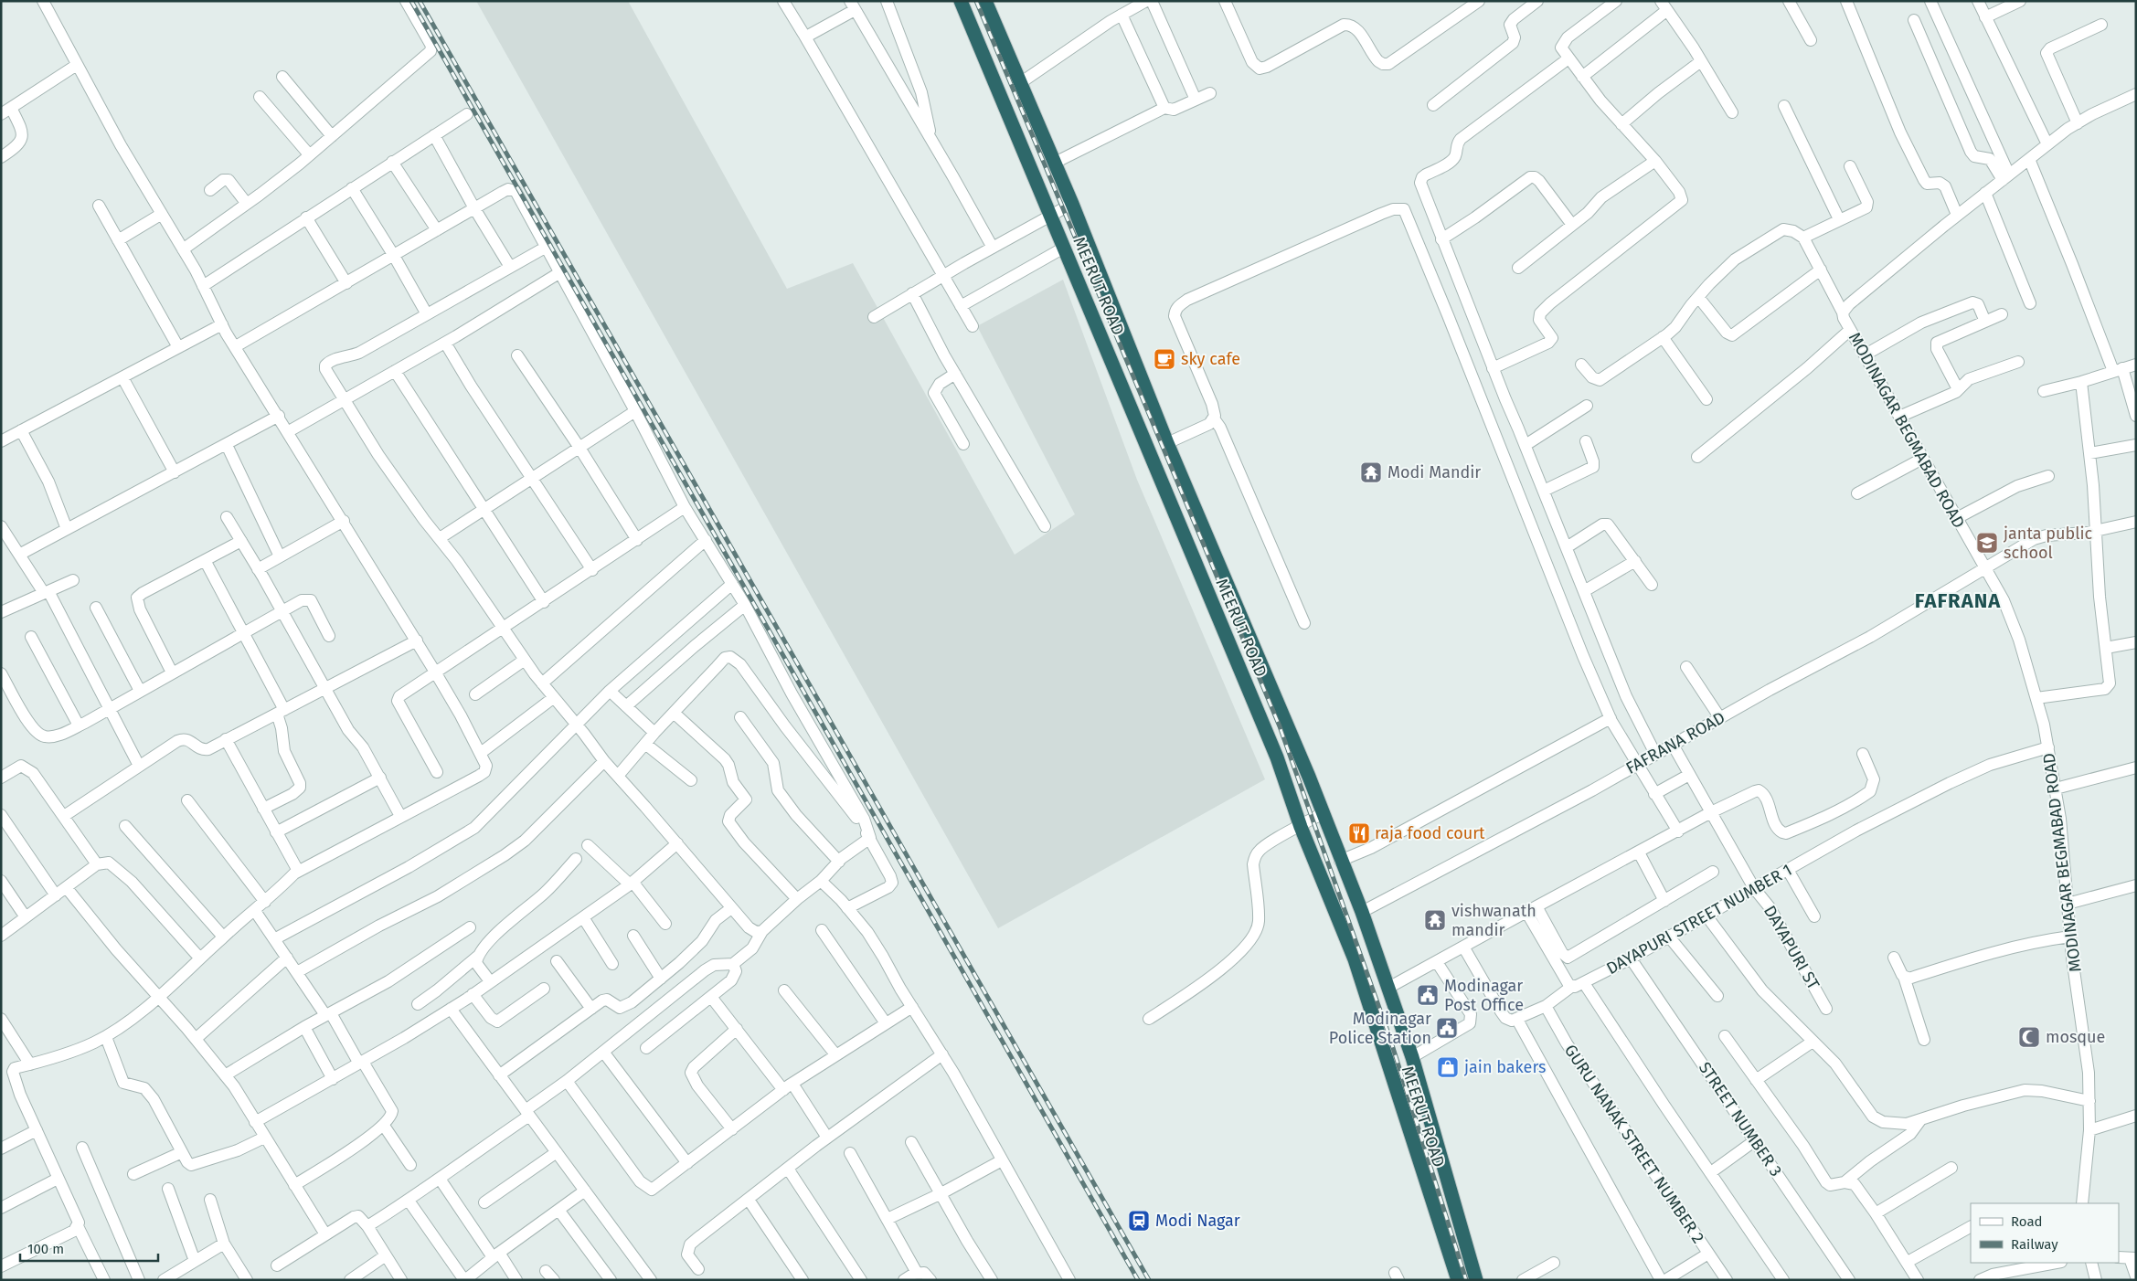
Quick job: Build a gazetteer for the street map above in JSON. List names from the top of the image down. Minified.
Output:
{"streets":{"highway":["MEERUT ROAD"],"street":["MODINAGAR BEGMABAD ROAD","FAFRANA ROAD","DAYAPURI STREET NUMBER 1","DAYAPURI ST","STREET NUMBER 3","GURU NANAK STREET NUMBER 2"]},"crossings":[["MEERUT ROAD","FAFRANA ROAD"],["MODINAGAR BEGMABAD ROAD","FAFRANA ROAD"],["MODINAGAR BEGMABAD ROAD","DAYAPURI STREET NUMBER 1"],["FAFRANA ROAD","DAYAPURI ST"],["DAYAPURI STREET NUMBER 1","DAYAPURI ST"],["DAYAPURI STREET NUMBER 1","STREET NUMBER 3"],["DAYAPURI STREET NUMBER 1","GURU NANAK STREET NUMBER 2"]],"districts":["FAFRANA"],"places":{"cafe":["sky cafe"],"temple":["Modi Mandir","vishwanath mandir"],"school or university":["janta public school"],"restaurant":["raja food court"],"public building":["Modinagar Post Office","Modinagar Police Station"],"mosque":["mosque"],"shop":["jain bakers"],"station":["Modi Nagar"]},"legend":["Road","Railway"],"scale_bar":"100 m"}
